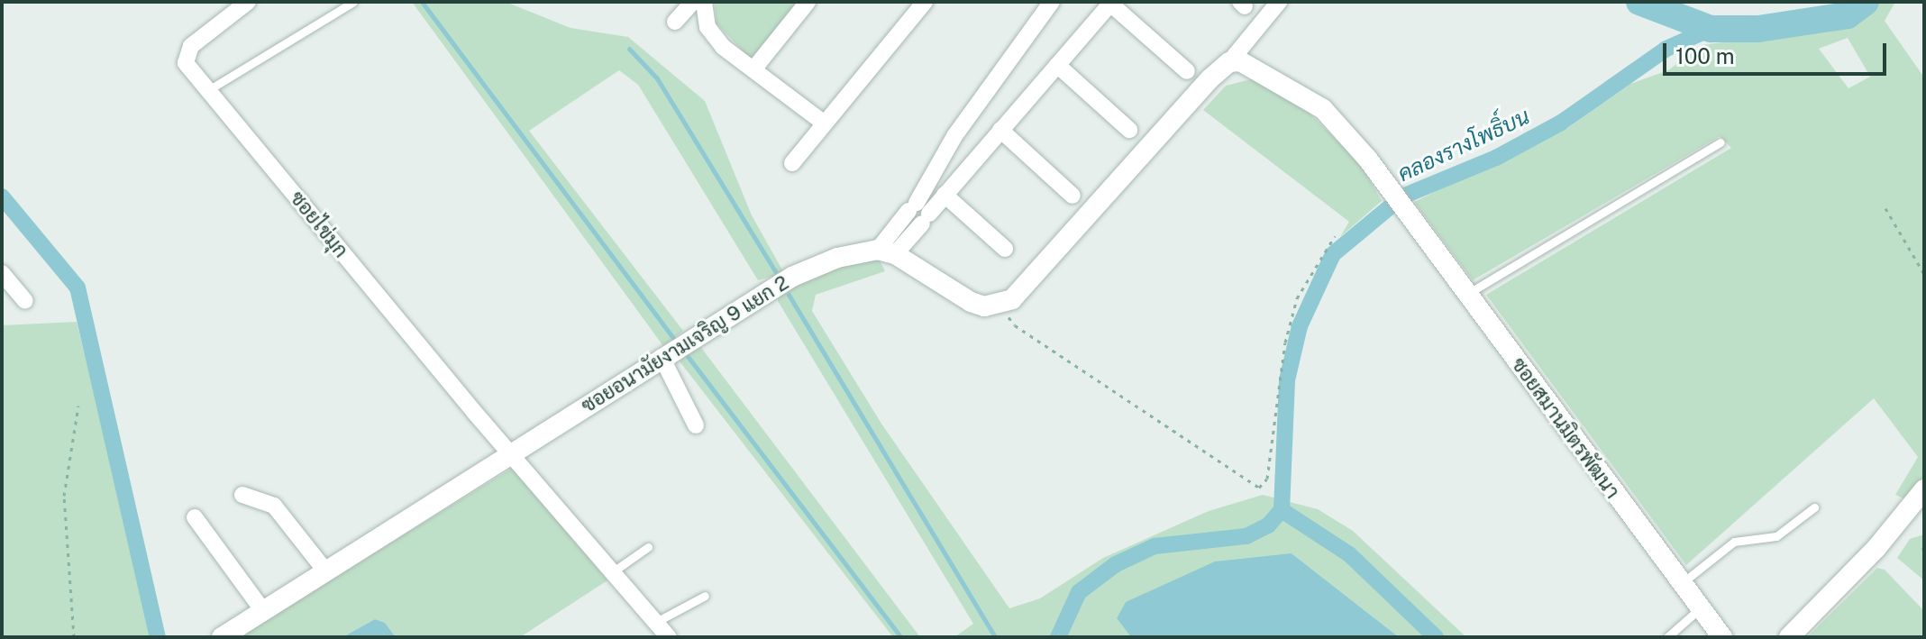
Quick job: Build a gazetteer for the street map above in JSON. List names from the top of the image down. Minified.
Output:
{"streets":{"street":["ซอยไข่มุก","ซอยอนามัยงามเจริญ 9 แยก 2","ซอยสมานมิตรพัฒนา"]},"crossings":[["ซอยไข่มุก","ซอยอนามัยงามเจริญ 9 แยก 2"]],"water":["คลองรางโพธิ์บน"],"scale_bar":"100 m"}
